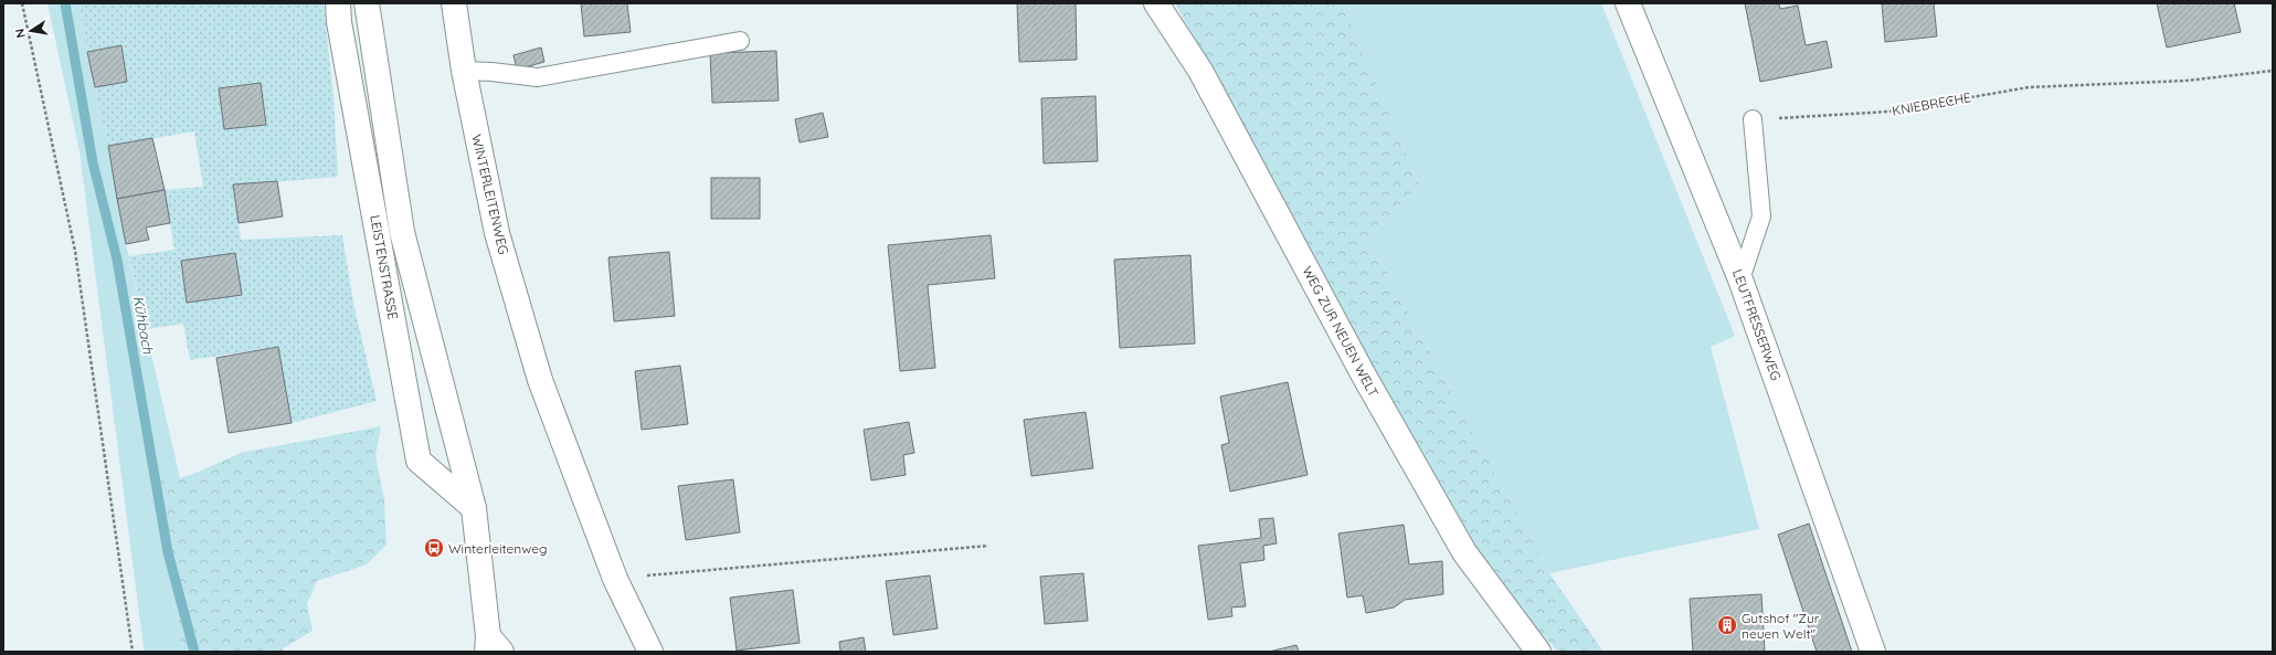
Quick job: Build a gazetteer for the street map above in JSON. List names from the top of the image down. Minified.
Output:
{"streets":{"street":["WINTERLEITENWEG","LEISTENSTRASSE","LEUTFRESSERWEG","WEG ZUR NEUEN WELT"],"path":["KNIEBRECHE"]},"water":["Kühbach"],"places":{"bus stop":["Winterleitenweg"],"building":["Gutshof \"Zur neuen Welt\""]},"north":"left"}
